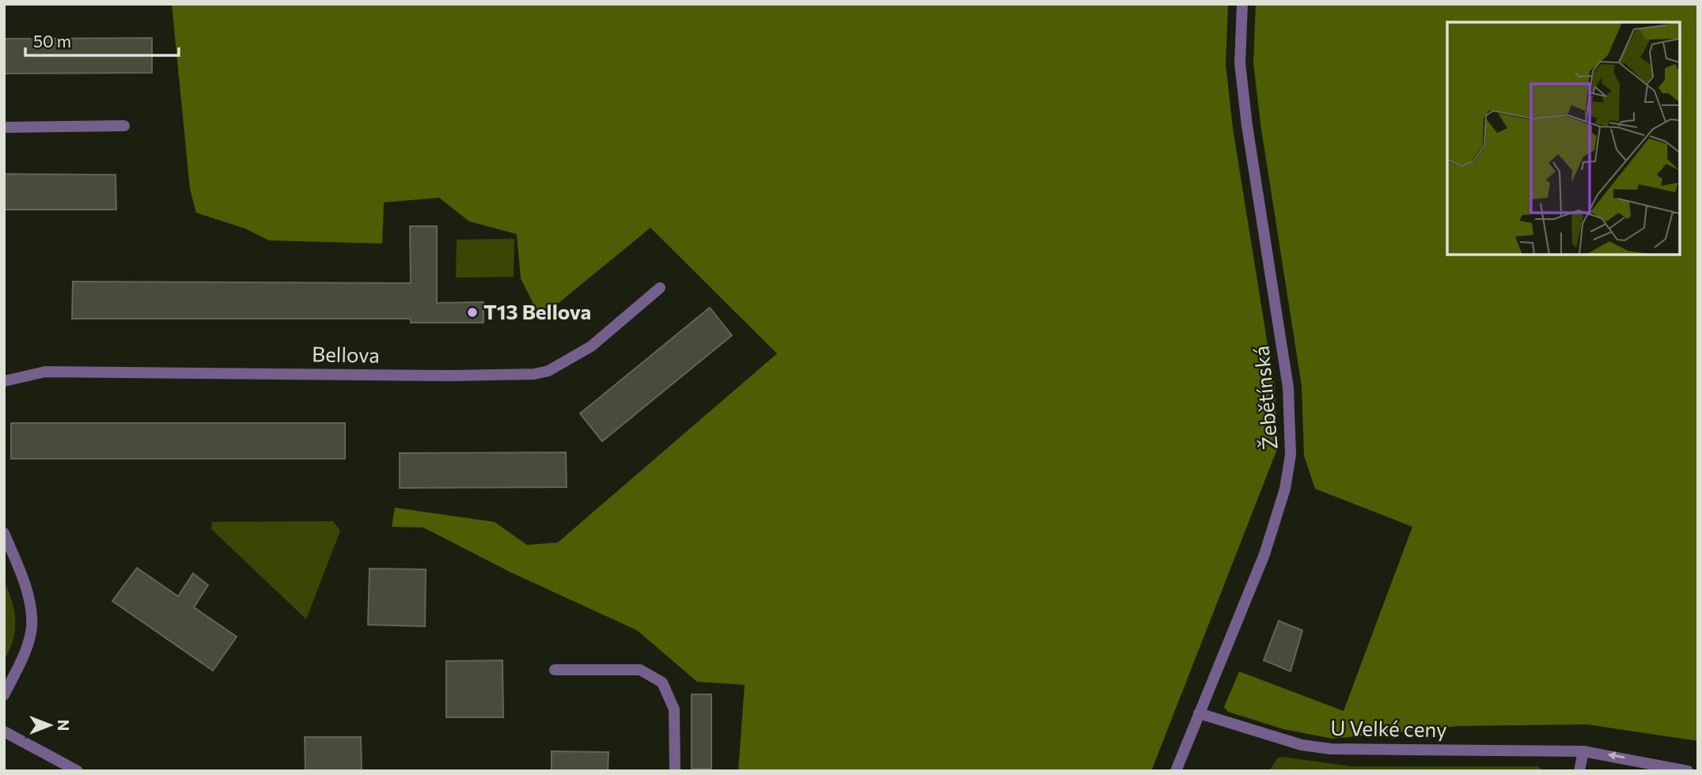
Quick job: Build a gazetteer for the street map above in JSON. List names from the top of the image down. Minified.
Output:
{"streets":{"street":["Bellova","Žebětínská","U Velké ceny"]},"crossings":[["Žebětínská","U Velké ceny"]],"places":["T13 Bellova"],"scale_bar":"50 m","north":"right"}
